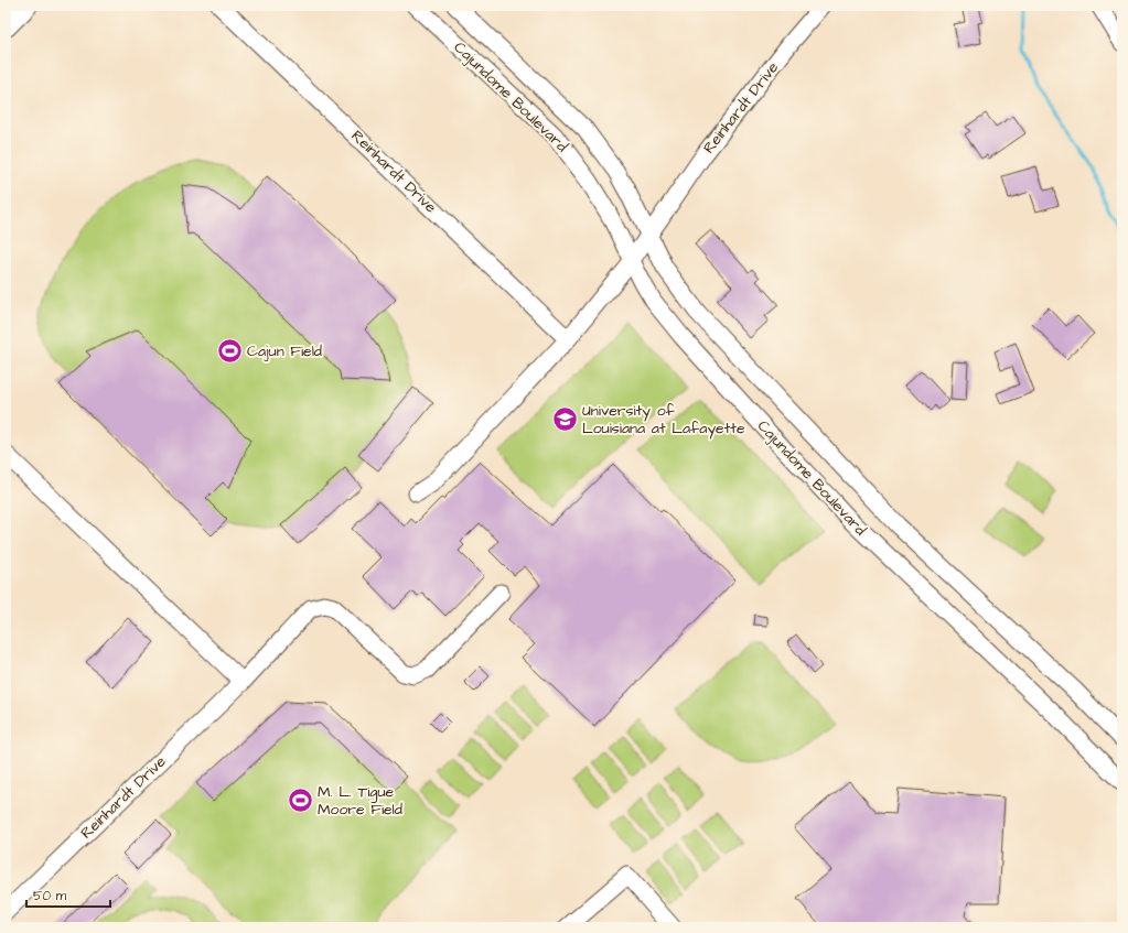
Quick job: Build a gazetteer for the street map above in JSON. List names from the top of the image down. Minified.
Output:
{"streets":{"street":["Cajundome Boulevard","Reinhardt Drive"]},"crossings":[["Cajundome Boulevard","Reinhardt Drive"]],"places":{"sports":["Cajun Field","M. L. Tigue Moore Field"],"school or university":["University of Louisiana at Lafayette"]},"scale_bar":"50 m"}
